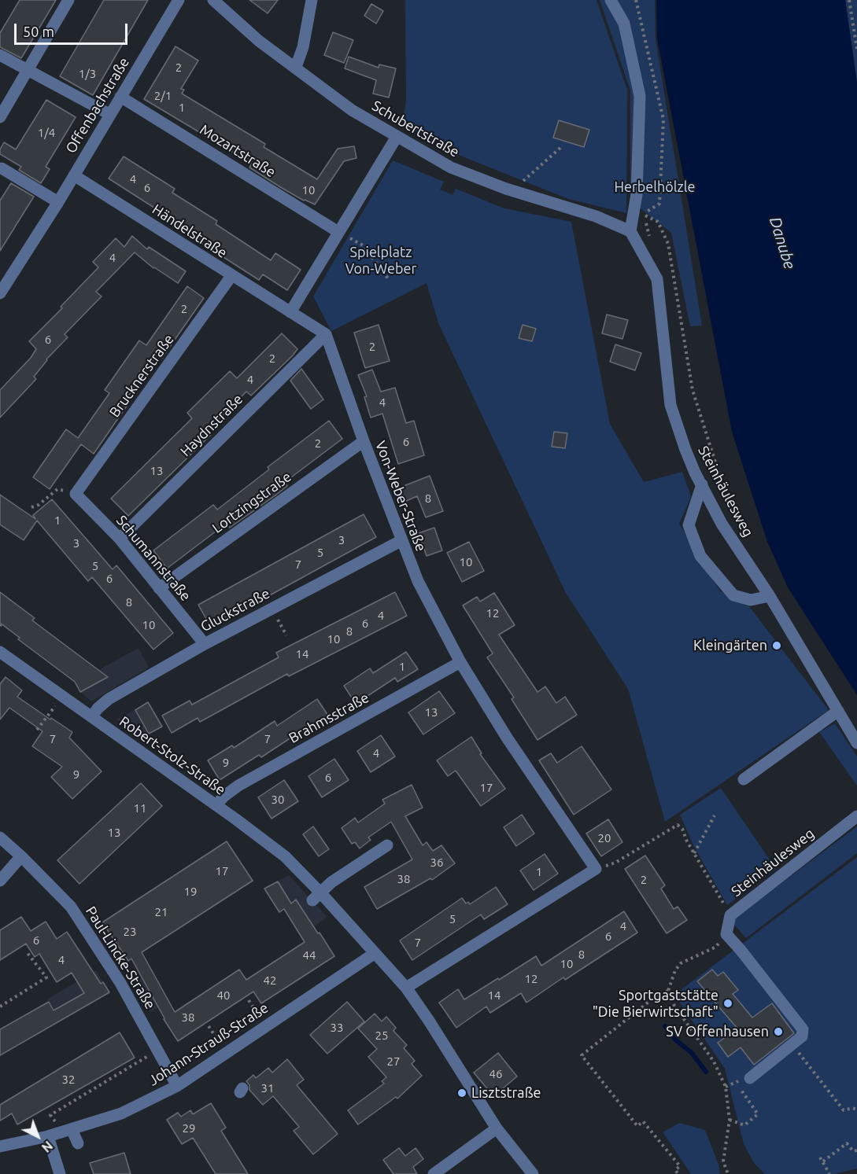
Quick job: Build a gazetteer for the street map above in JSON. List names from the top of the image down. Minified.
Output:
{"streets":{"street":["Offenbachstraße","Schubertstraße","Mozartstraße","Händelstraße","Brucknerstraße","Haydnstraße","Steinhäulesweg","Von-Weber-Straße","Lortzingstraße","Schumannstraße","Gluckstraße","Brahmsstraße","Robert-Stolz-Straße","Paul-Lincke-Straße","Johann-Strauß-Straße"]},"crossings":[["Offenbachstraße","Mozartstraße"],["Offenbachstraße","Händelstraße"],["Schubertstraße","Steinhäulesweg"],["Händelstraße","Brucknerstraße"],["Brucknerstraße","Schumannstraße"],["Haydnstraße","Von-Weber-Straße"],["Haydnstraße","Schumannstraße"],["Von-Weber-Straße","Lortzingstraße"],["Von-Weber-Straße","Gluckstraße"],["Von-Weber-Straße","Brahmsstraße"],["Lortzingstraße","Schumannstraße"],["Schumannstraße","Gluckstraße"],["Gluckstraße","Robert-Stolz-Straße"],["Brahmsstraße","Robert-Stolz-Straße"],["Robert-Stolz-Straße","Johann-Strauß-Straße"],["Paul-Lincke-Straße","Johann-Strauß-Straße"]],"water":["Danube"],"parks":["Herbelhölzle","Spielplatz Von-Weber"],"places":["Kleingärten","Sportgaststätte \"Die Bierwirtschaft\"","SV Offenhausen","Lisztstraße"],"house_numbers":["2","1/3","2/1","1","1/4","4","6","10","4","2","6","2","2","4","4","6","2","13","8","1","3","3","5","10","7","5","6","8","12","4","6","10","8","10","14","1","13","7","7","4","9","9","6","17","30","11","13","20","36","17","1","38","2","19","21","5","4","23","6","6","7","8","44","4","10","12","42","40","14","38","33","25","27","46","32","31","29"],"scale_bar":"50 m","north":"bottom right"}
